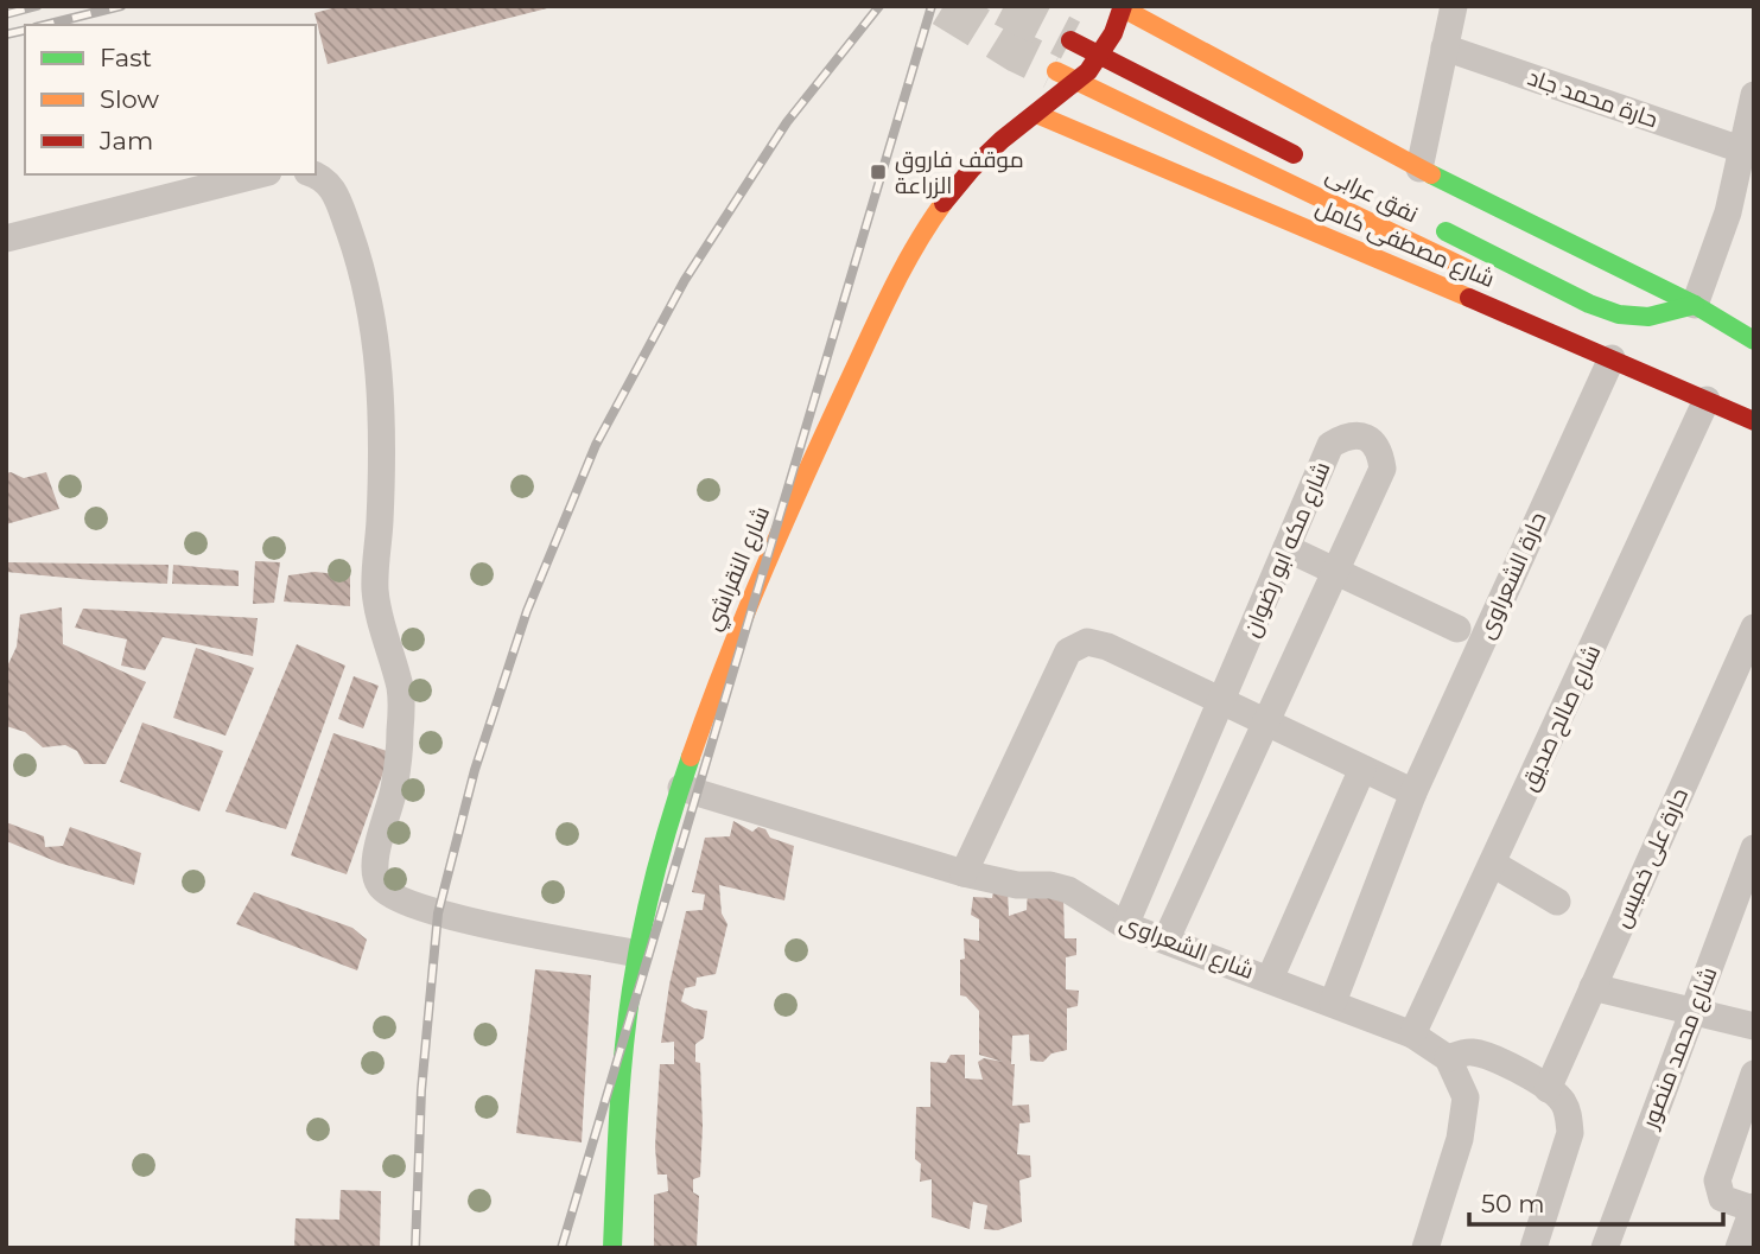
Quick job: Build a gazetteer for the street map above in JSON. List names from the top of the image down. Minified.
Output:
{"streets":{"main road":["نفق عرابى","شارع مصطفى كامل","شارع النقراشي"],"street":["حارة محمد جاد","شارع مكه ابو رضوان","حارة الشعراوى","شارع صالح صديق","حارة على خميس","شارع الشعراوى","شارع محمد منصور"]},"crossings":[["نفق عرابى","شارع النقراشي"],["شارع مصطفى كامل","شارع النقراشي"],["شارع مصطفى كامل","حارة الشعراوى"],["شارع مصطفى كامل","شارع صالح صديق"],["شارع مكه ابو رضوان","شارع الشعراوى"],["شارع النقراشي","شارع الشعراوى"],["حارة الشعراوى","شارع الشعراوى"],["شارع صالح صديق","شارع الشعراوى"]],"places":{"transit":["موقف فاروق الزراعة"]},"legend":["Fast","Slow","Jam"],"scale_bar":"50 m"}
